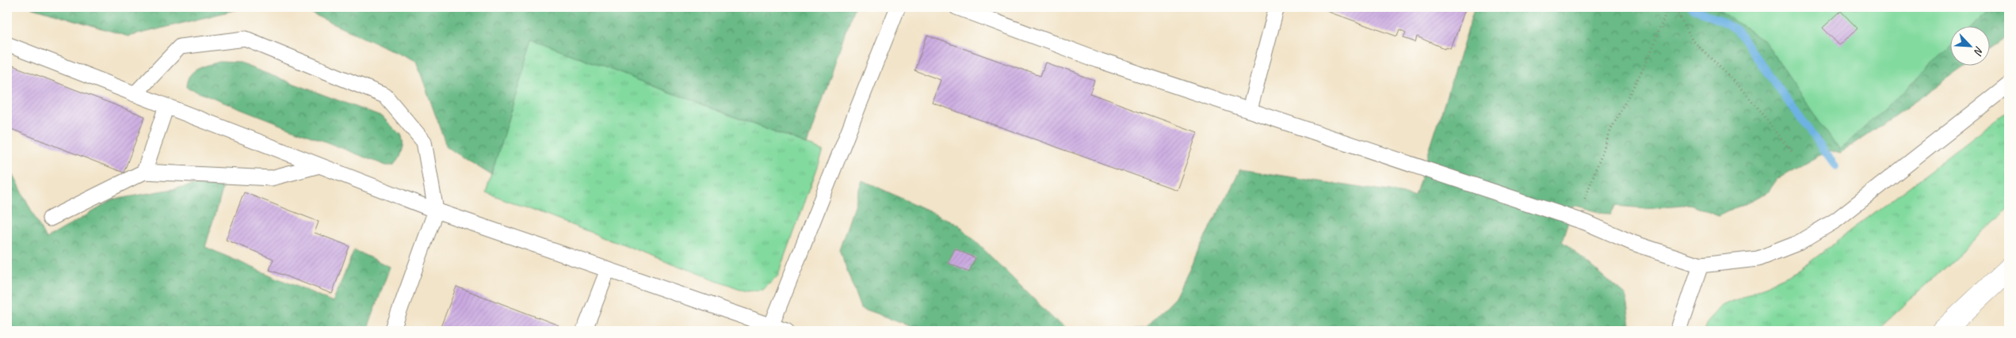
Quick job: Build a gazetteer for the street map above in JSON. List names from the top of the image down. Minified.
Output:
{"north":"bottom right"}
